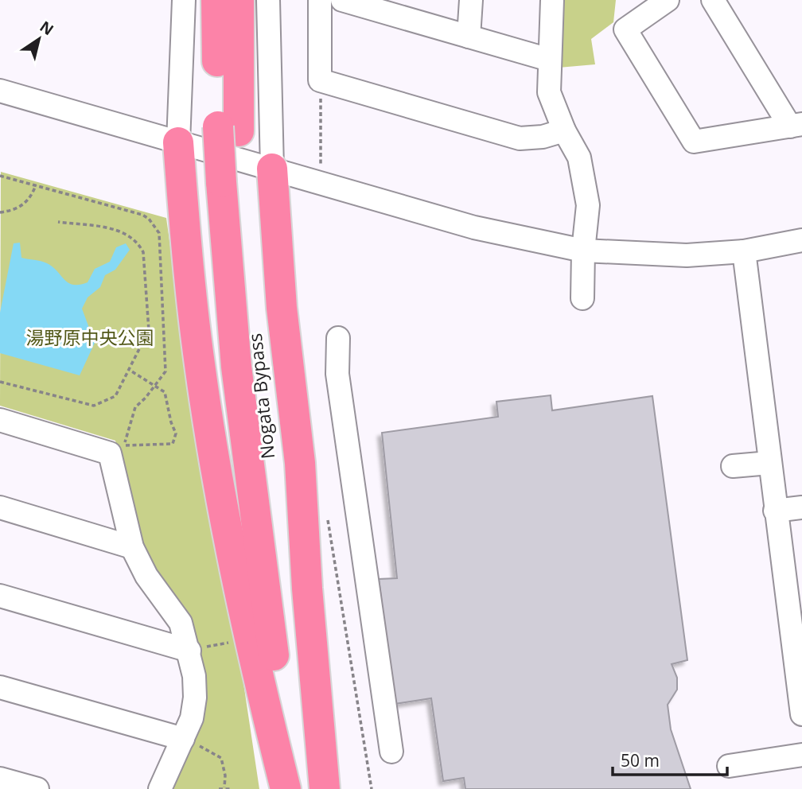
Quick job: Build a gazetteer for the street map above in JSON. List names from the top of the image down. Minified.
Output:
{"streets":{"highway":["Nogata Bypass"]},"parks":["湯野原中央公園"],"scale_bar":"50 m","north":"top right"}
